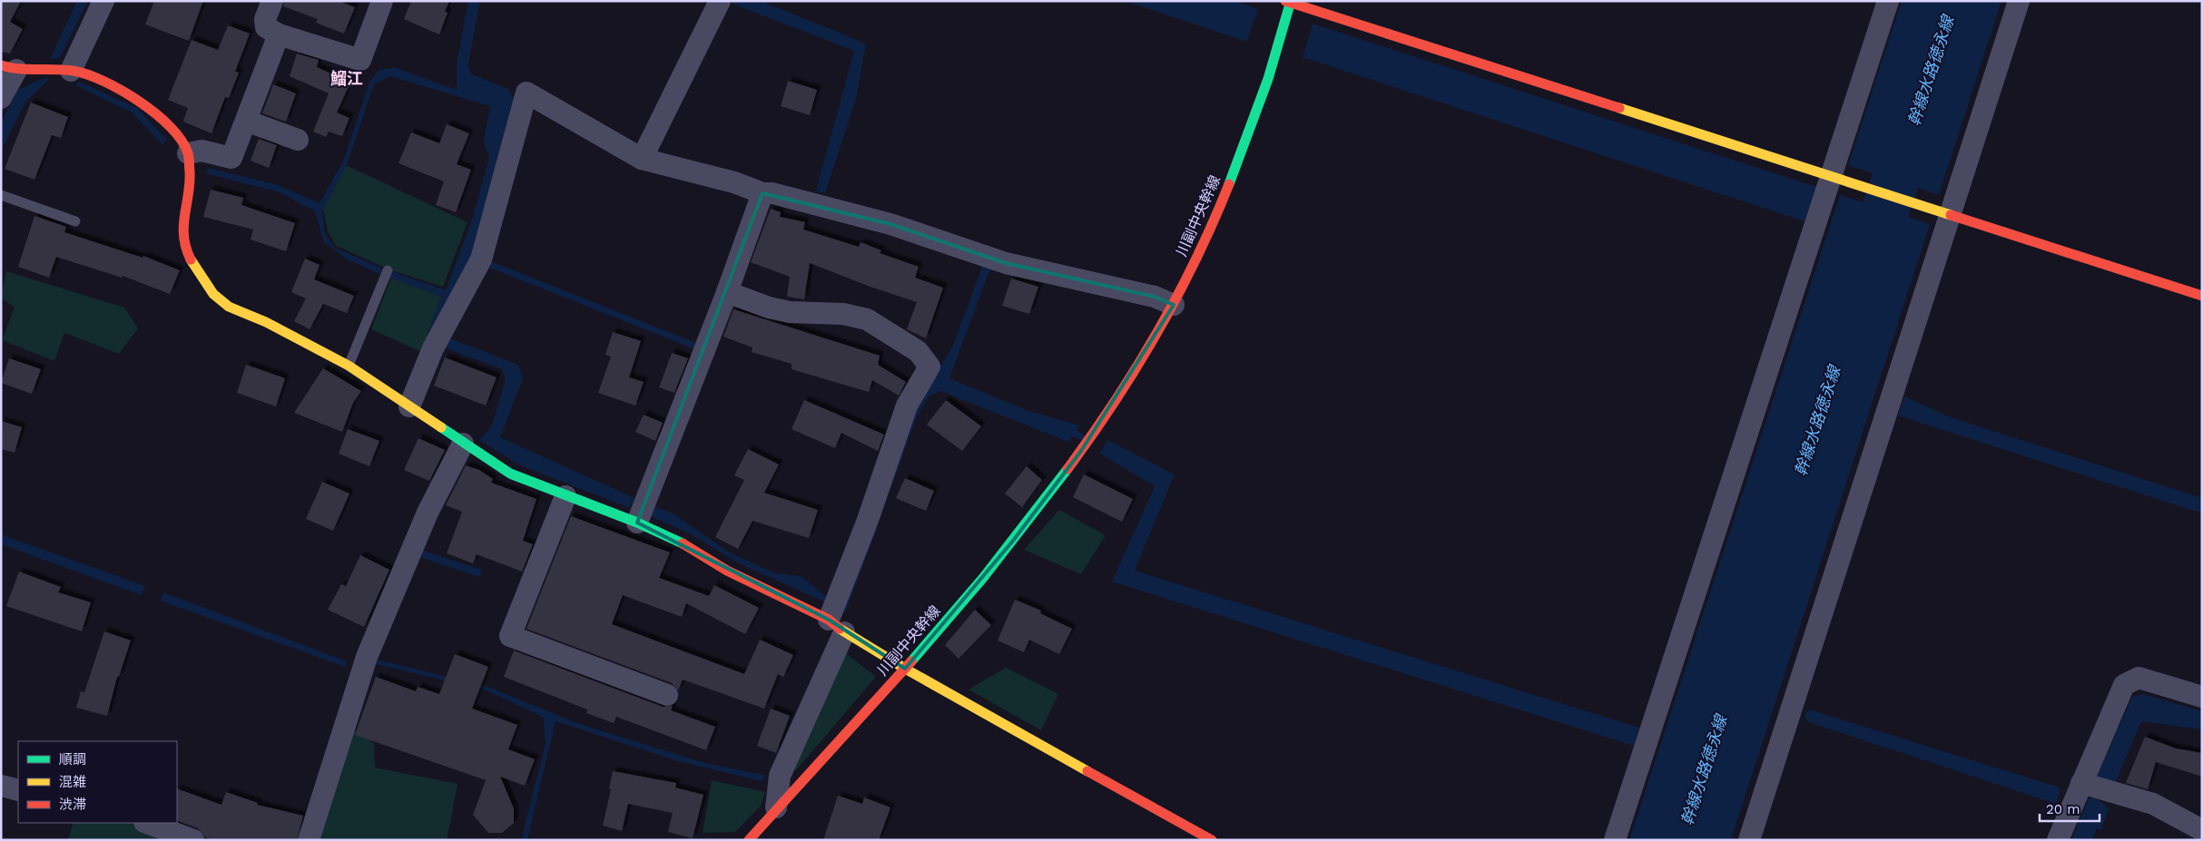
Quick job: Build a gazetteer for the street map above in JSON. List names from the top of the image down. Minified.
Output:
{"streets":{"street":["川副中央幹線"]},"districts":["鰡江"],"water":["幹線水路徳永線"],"legend":["順調","混雑","渋滞"],"scale_bar":"20 m"}
